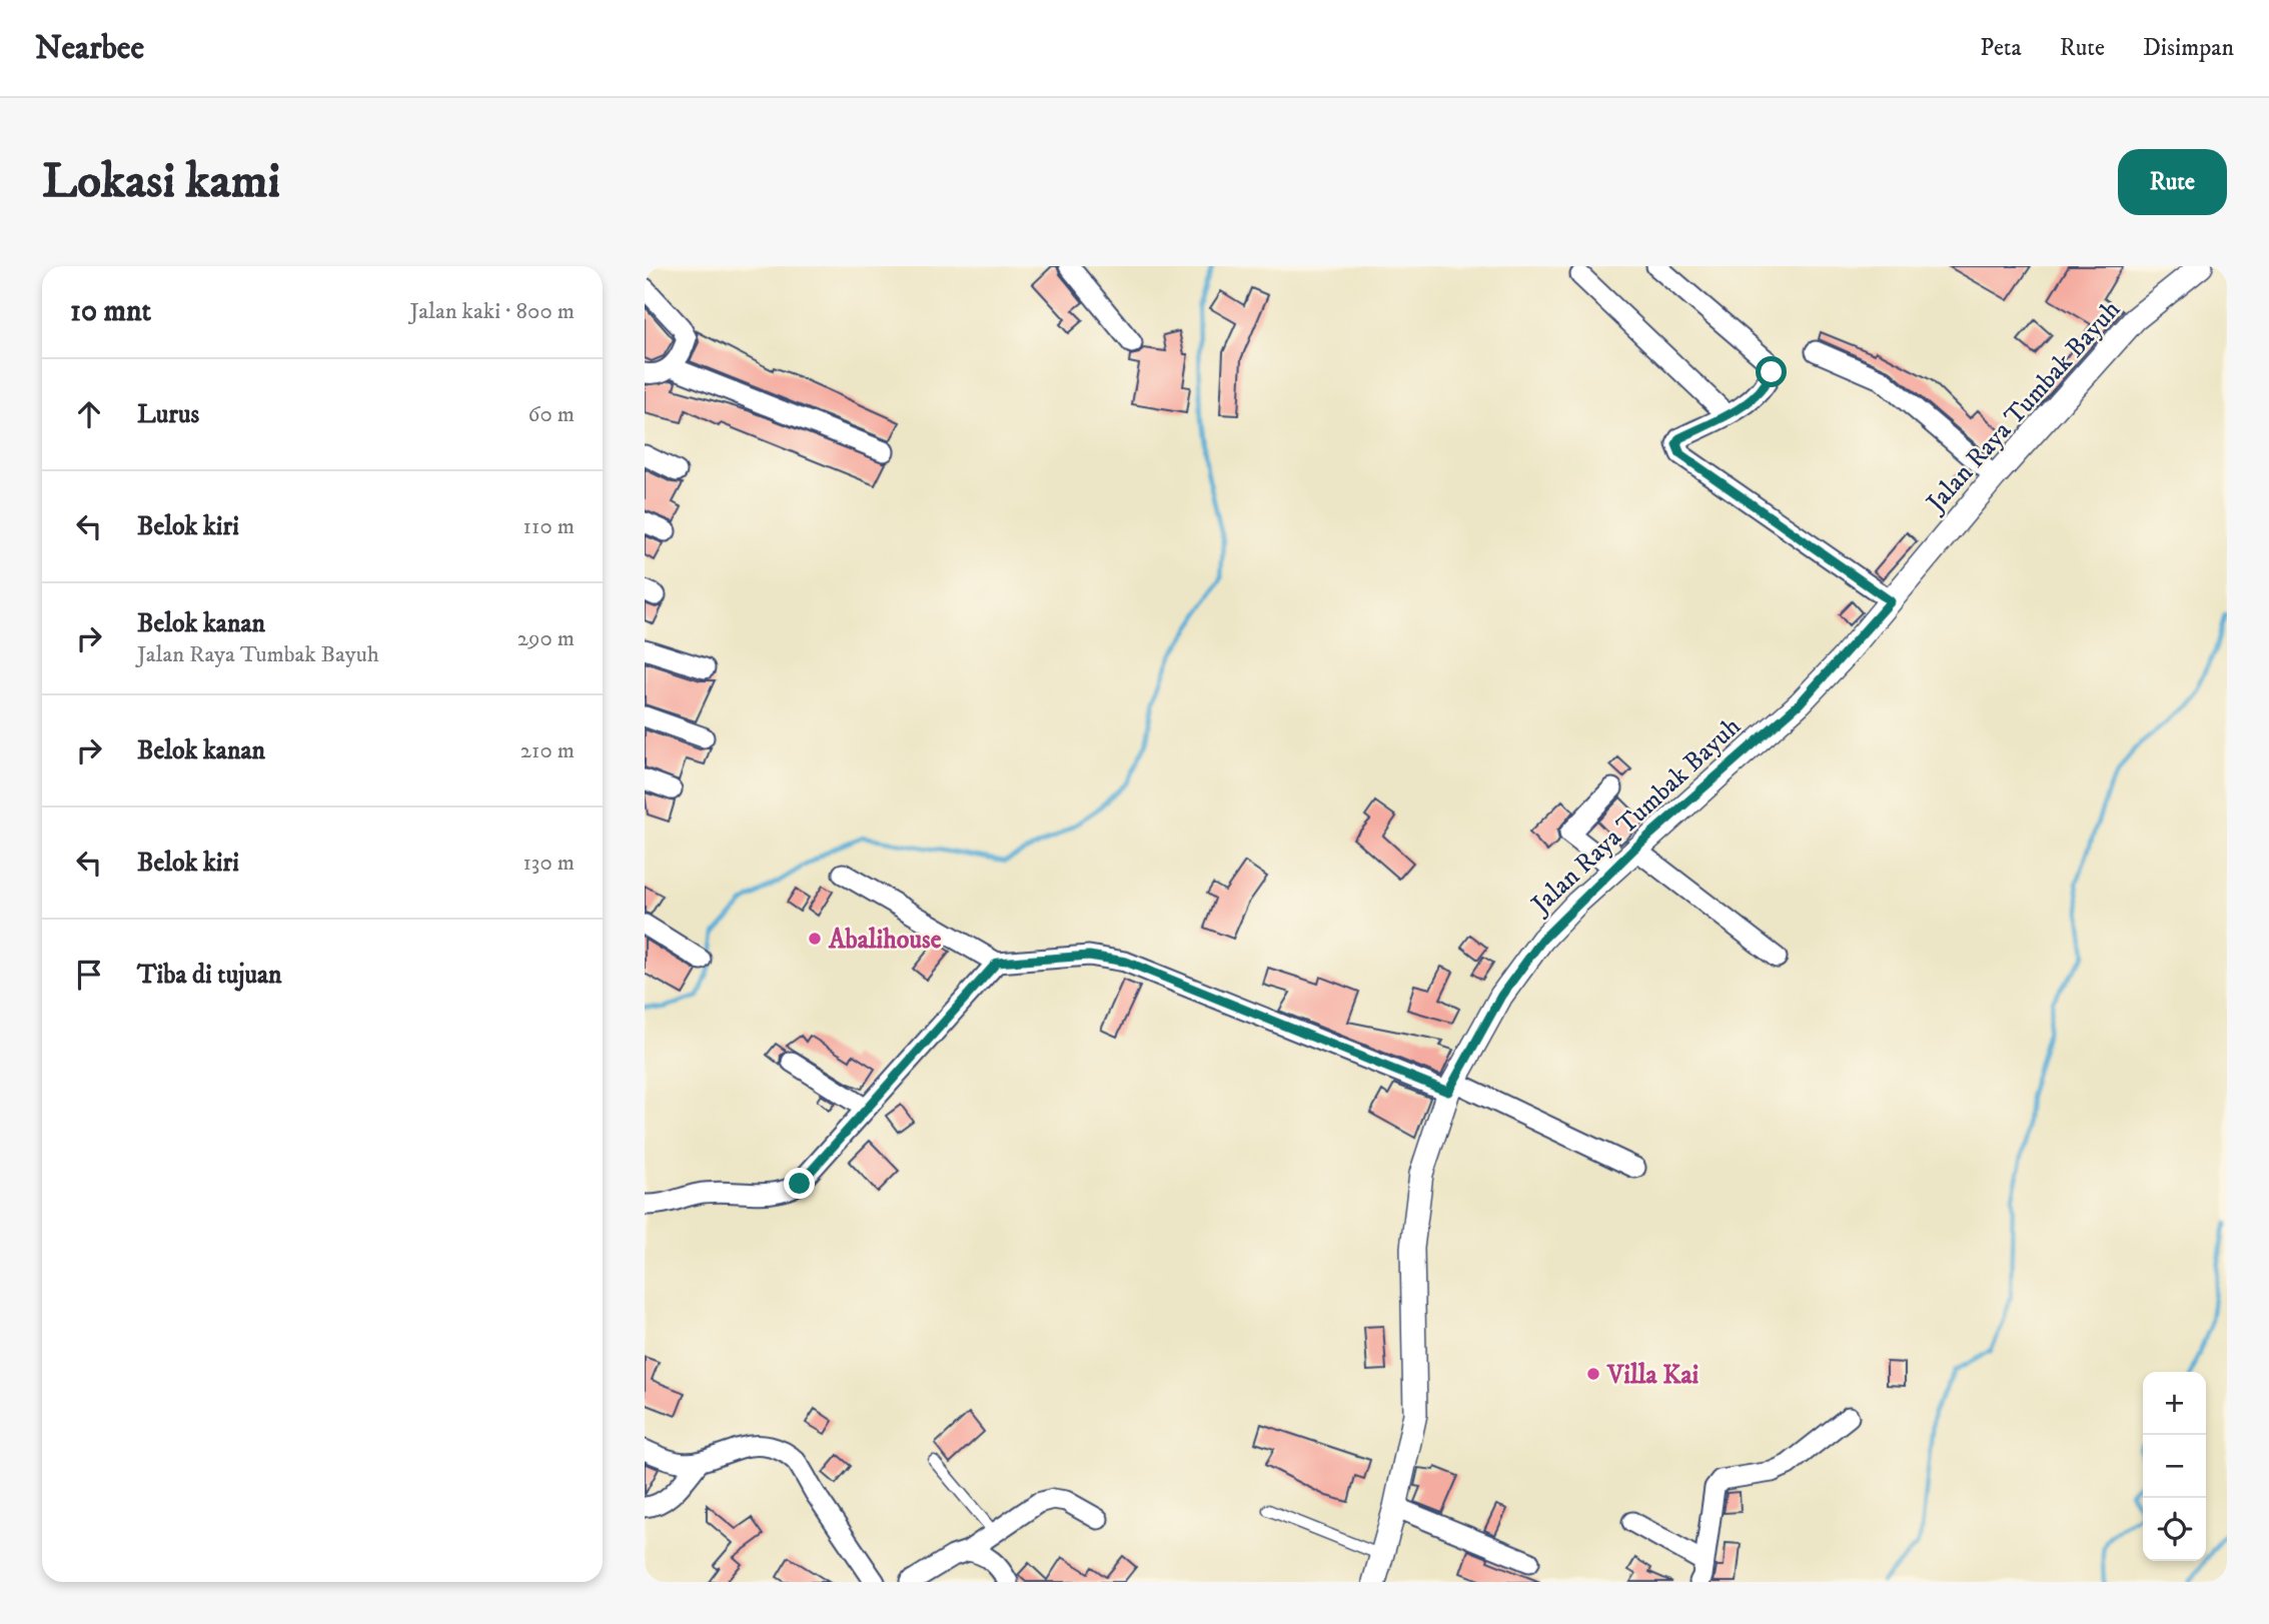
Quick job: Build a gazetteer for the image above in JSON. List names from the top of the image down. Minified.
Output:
{"streets":{"street":["Jalan Raya Tumbak Bayuh"]},"places":["Abalihouse","Villa Kai"],"page":{"header":"Nearbee","nav":["Peta","Rute","Disimpan"],"buttons":"Rute","title":"Lokasi kami","heading":["10 mnt","Jalan kaki · 800 m"],"list":[["Lurus","60 m"],["Belok kiri","110 m"],["Belok kanan","Jalan Raya Tumbak Bayuh","290 m"],["Belok kanan","210 m"],["Belok kiri","130 m"],"Tiba di tujuan"],"map_buttons":["+","−"]}}
